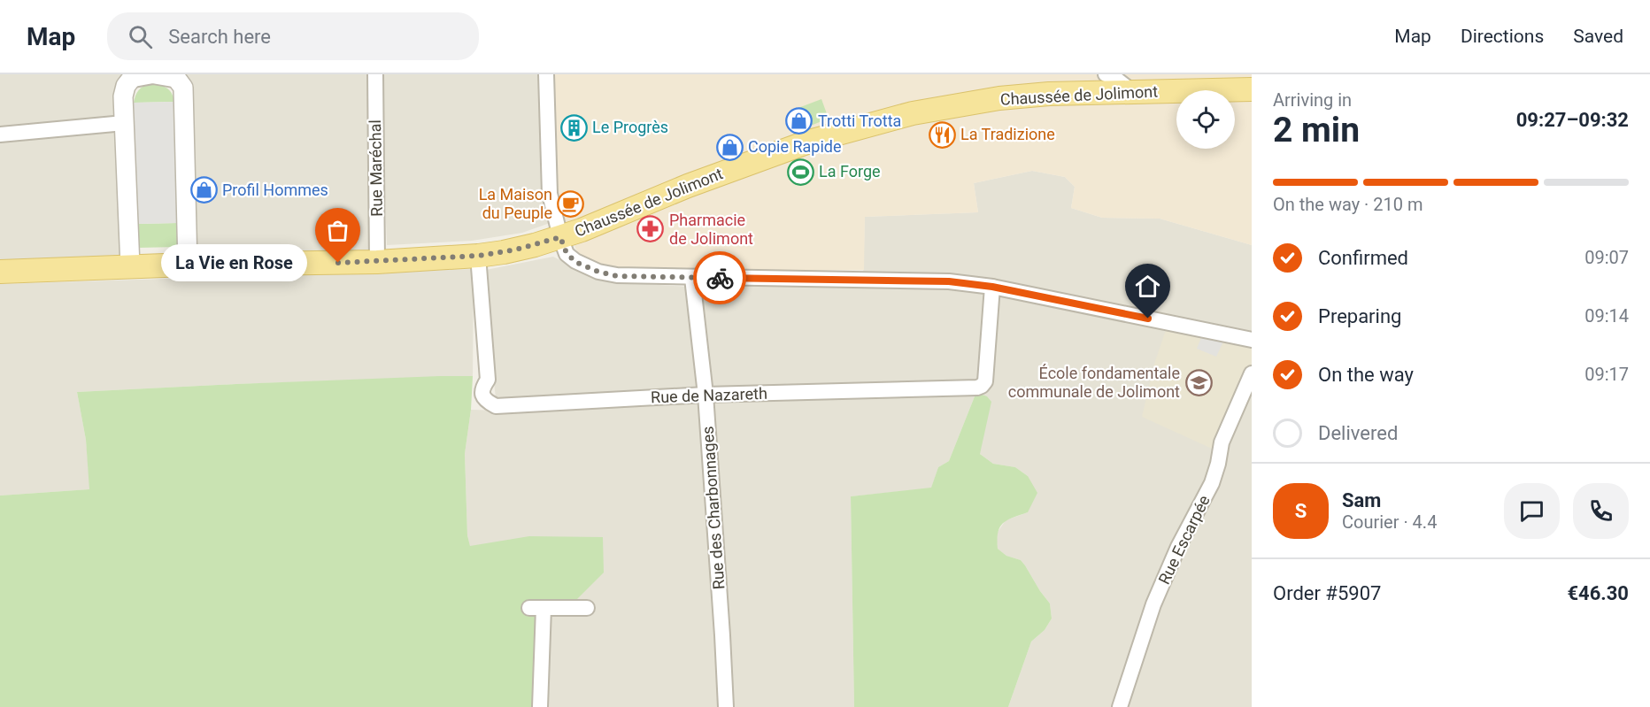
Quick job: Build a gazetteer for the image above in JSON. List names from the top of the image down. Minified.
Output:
{"streets":{"main road":["Chaussée de Jolimont"],"street":["Rue Maréchal","Rue de Nazareth","Rue des Charbonnages","Rue Escarpée"]},"crossings":[["Chaussée de Jolimont","Rue Maréchal"],["Chaussée de Jolimont","Rue de Nazareth"],["Rue de Nazareth","Rue des Charbonnages"]],"places":{"shop":["Trotti Trotta","Copie Rapide","Profil Hommes"],"building":["Le Progrès"],"restaurant":["La Tradizione"],"sports":["La Forge"],"cafe":["La Maison du Peuple"],"pharmacy":["Pharmacie de Jolimont"],"other":["La Vie en Rose"],"school or university":["École fondamentale communale de Jolimont"]},"page":{"header":"Map","search":"Search here","nav":["Map","Directions","Saved"],"heading":["2 min","Arriving in","09:27–09:32"],"panel":["Sam","Courier · 4.4","Order #5907","€46.30"],"bar":"On the way · 210 m","list":[["Confirmed","09:07"],["Preparing","09:14"],["On the way","09:17"],"Delivered"],"bubble":"La Vie en Rose","round":"S"}}
